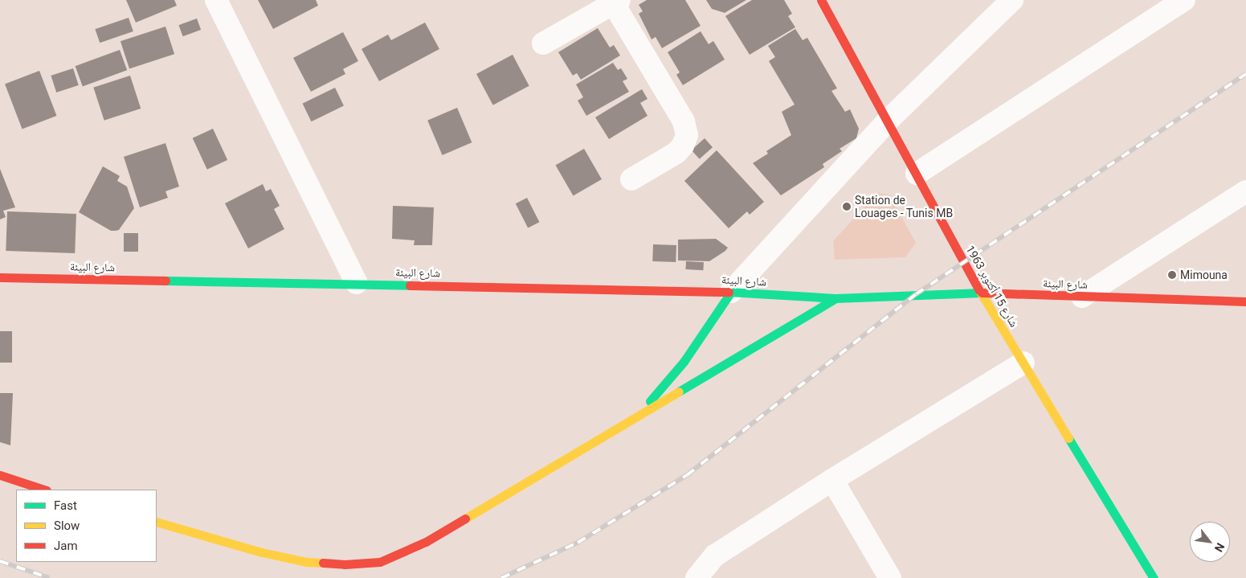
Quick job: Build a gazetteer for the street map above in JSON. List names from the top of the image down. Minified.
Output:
{"streets":{"main road":["شارع البيئة","شارع 15 أكتوبر 1963"]},"crossings":[["شارع البيئة","شارع 15 أكتوبر 1963"]],"places":["Station de Louages - Tunis MB","Mimouna"],"legend":["Fast","Slow","Jam"],"north":"bottom right"}
